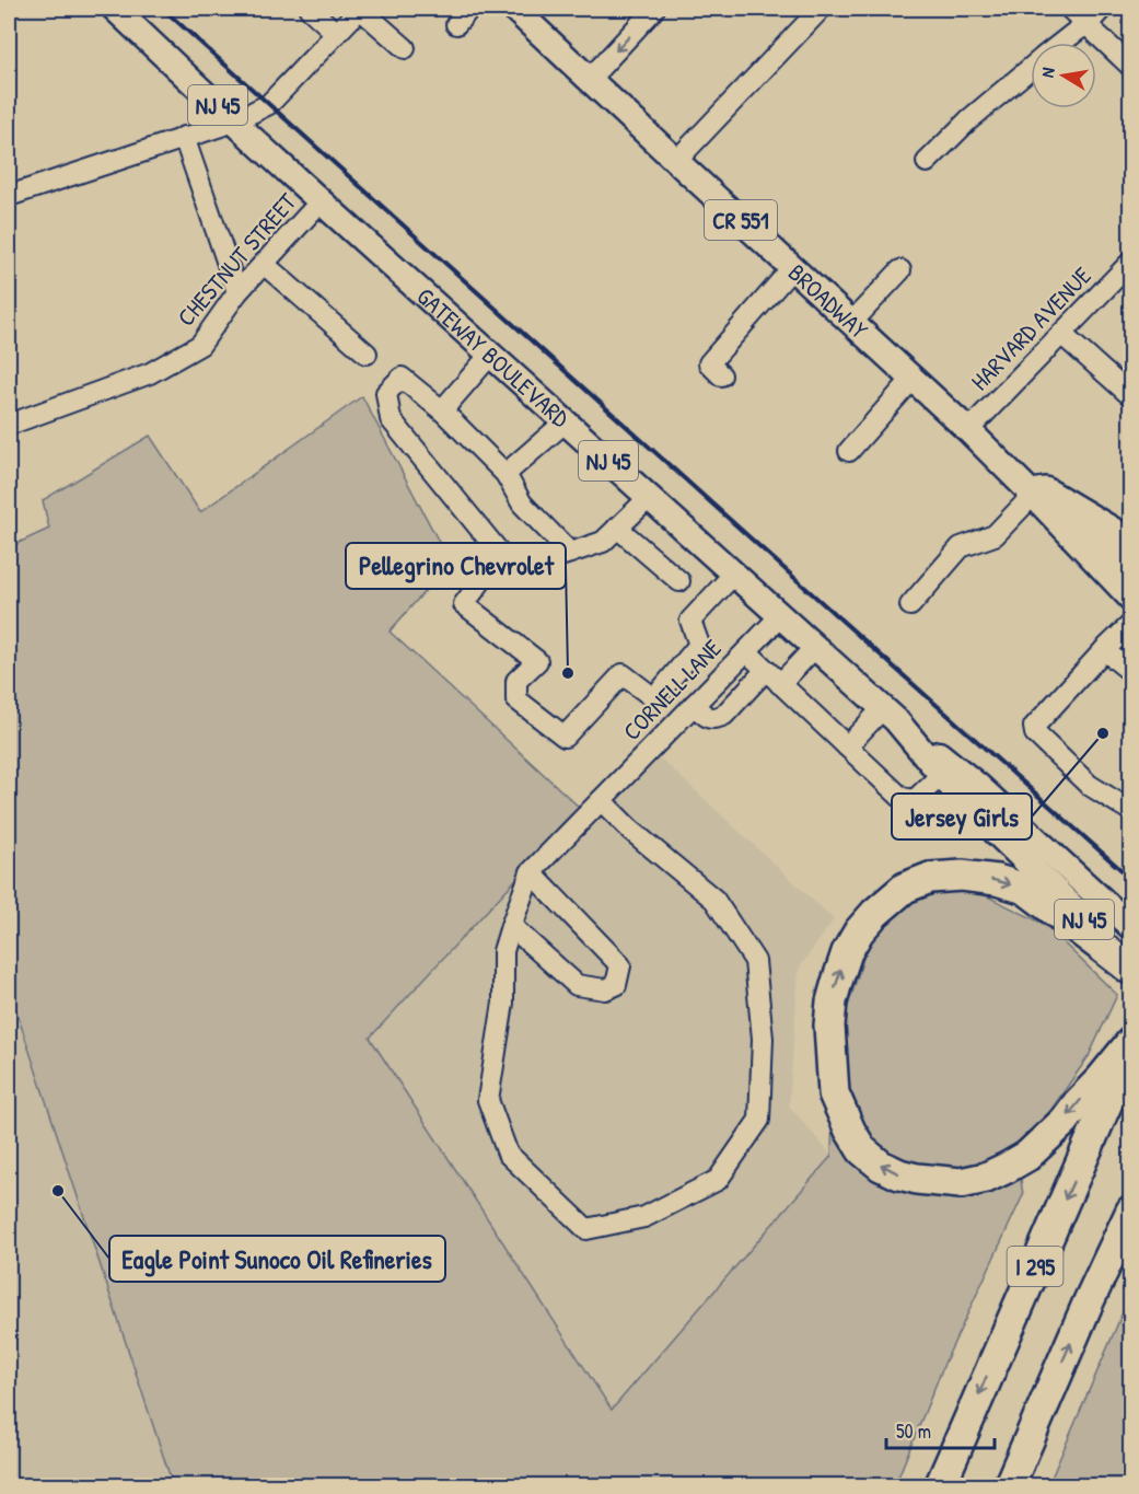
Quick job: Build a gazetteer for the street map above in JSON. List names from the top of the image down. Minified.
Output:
{"streets":{"highway":["I 295"],"main road":["NJ 45","CR 551","BROADWAY","GATEWAY BOULEVARD"],"street":["CHESTNUT STREET","HARVARD AVENUE","CORNELL LANE"]},"crossings":[["NJ 45","GATEWAY BOULEVARD"],["CHESTNUT STREET","GATEWAY BOULEVARD"],["BROADWAY","HARVARD AVENUE"],["GATEWAY BOULEVARD","CORNELL LANE"]],"places":["Pellegrino Chevrolet","Jersey Girls","Eagle Point Sunoco Oil Refineries"],"scale_bar":"50 m","north":"left"}
